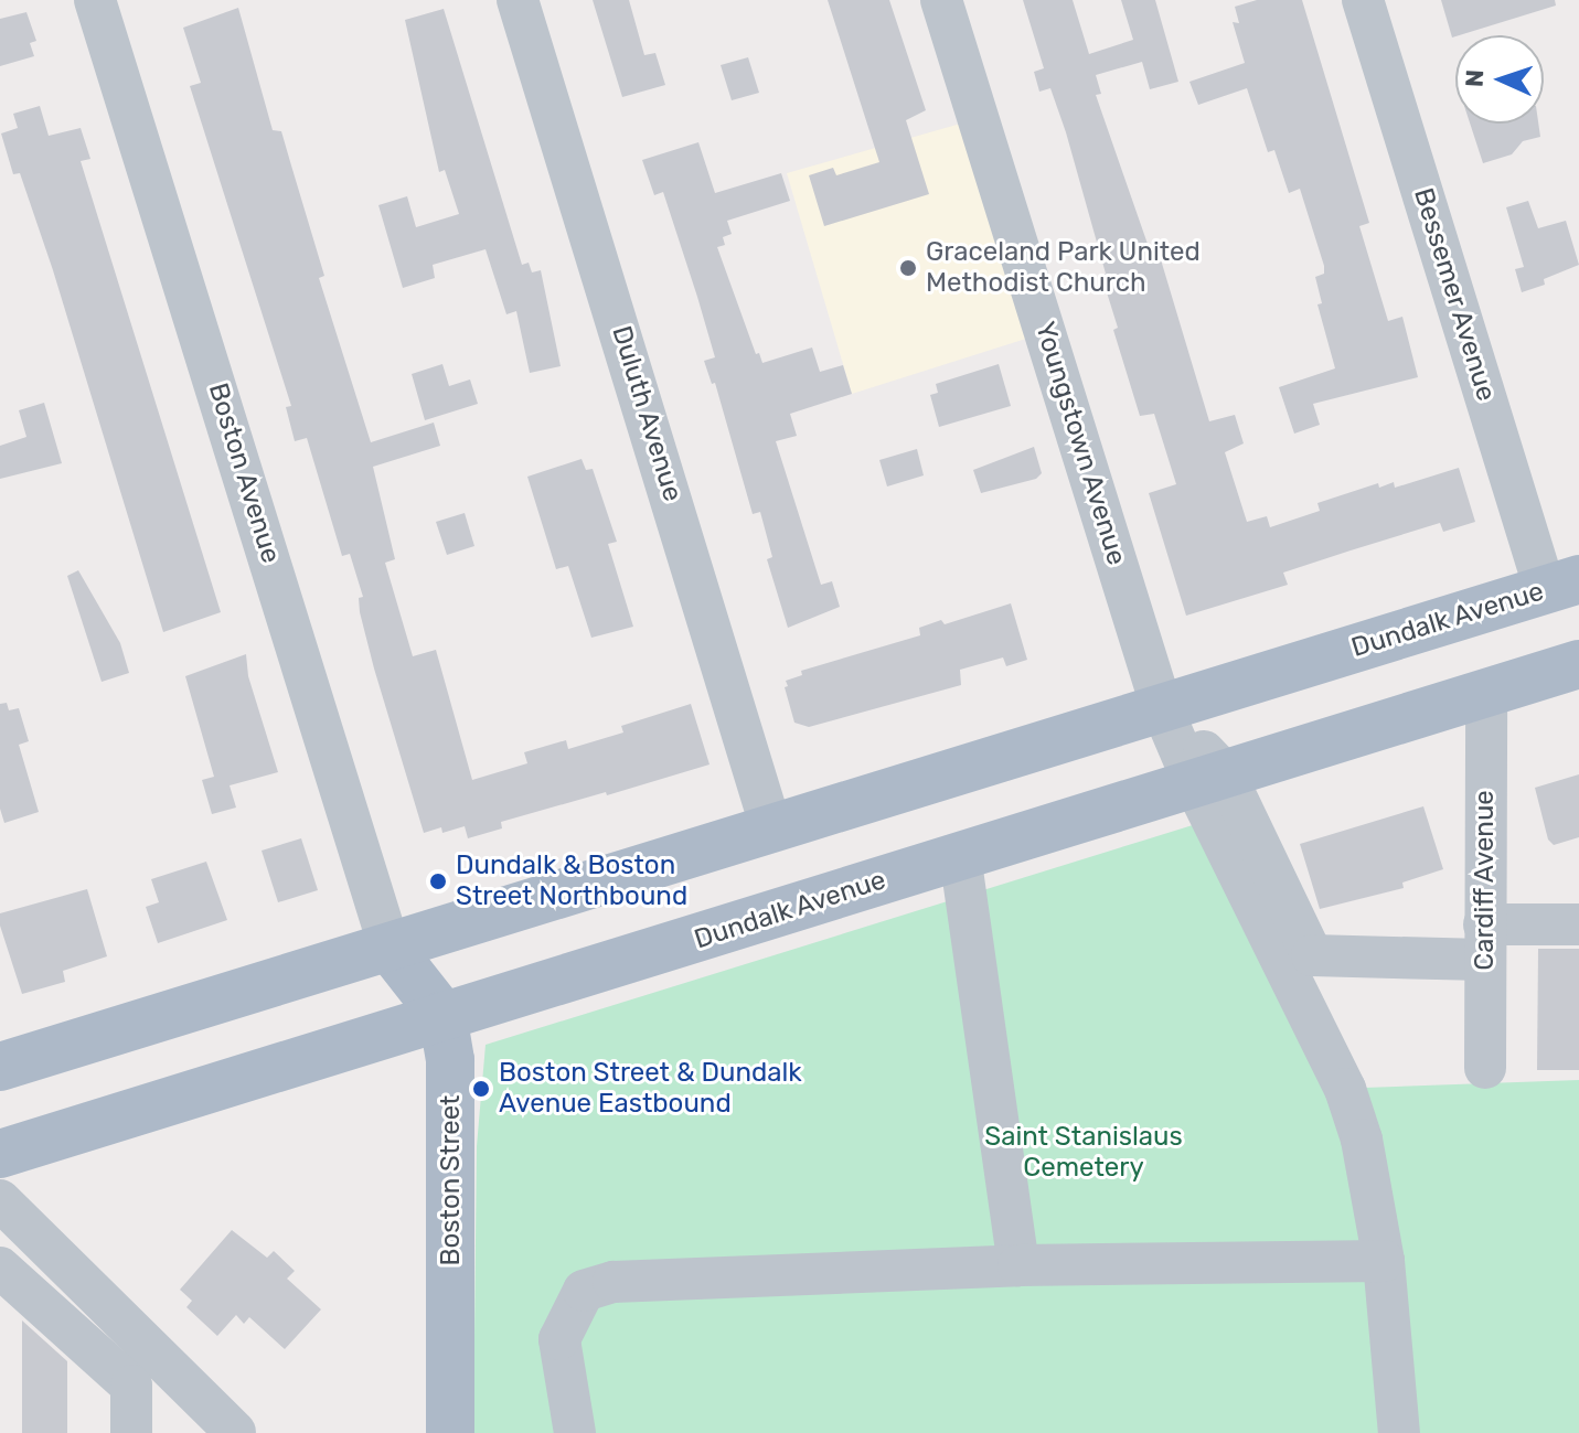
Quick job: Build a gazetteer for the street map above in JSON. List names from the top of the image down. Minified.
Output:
{"streets":{"main road":["Dundalk Avenue","Boston Street"],"street":["Bessemer Avenue","Duluth Avenue","Youngstown Avenue","Boston Avenue","Cardiff Avenue"]},"crossings":[["Bessemer Avenue","Dundalk Avenue"],["Duluth Avenue","Dundalk Avenue"],["Youngstown Avenue","Dundalk Avenue"],["Boston Avenue","Dundalk Avenue"],["Boston Avenue","Boston Street"],["Dundalk Avenue","Cardiff Avenue"],["Dundalk Avenue","Boston Street"]],"parks":["Saint Stanislaus Cemetery"],"places":["Graceland Park United Methodist Church","Dundalk & Boston Street Northbound","Boston Street & Dundalk Avenue Eastbound"],"north":"left"}
